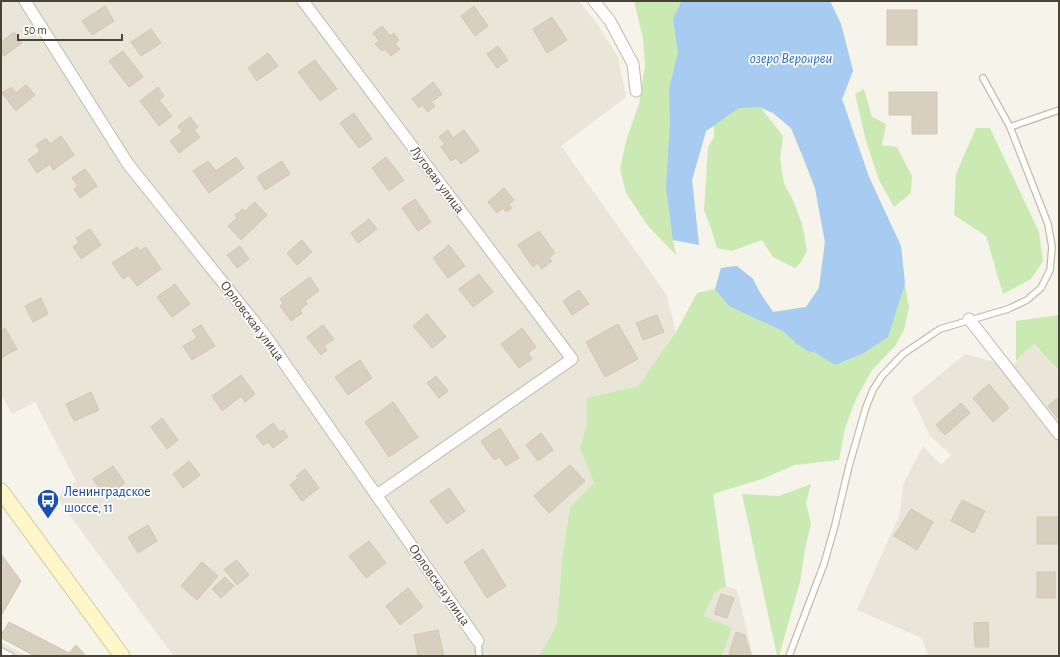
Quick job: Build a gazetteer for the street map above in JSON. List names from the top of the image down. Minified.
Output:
{"streets":{"street":["Луговая улица","Орловская улица"]},"crossings":[["Луговая улица","Орловская улица"]],"water":["озеро Вероярви"],"places":{"bus stop":["Ленинградское шоссе, 11"]},"scale_bar":"50 m"}
